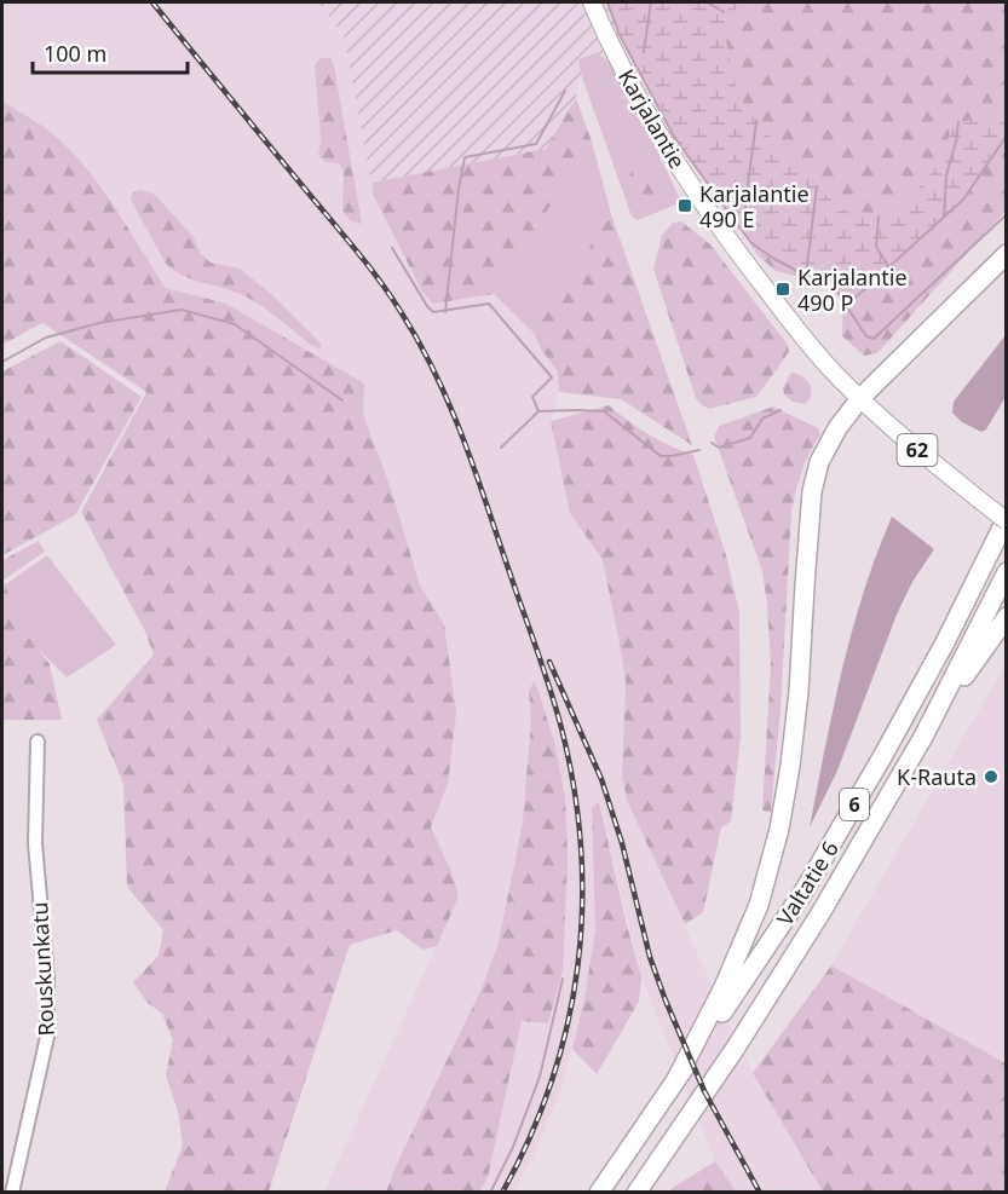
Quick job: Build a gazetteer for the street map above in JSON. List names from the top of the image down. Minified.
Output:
{"streets":{"highway":["6","Valtatie 6"],"main road":["Karjalantie","62"],"street":["Rouskunkatu"]},"crossings":[["Karjalantie","62"],["62","Valtatie 6"]],"places":{"transit":["Karjalantie 490 E","Karjalantie 490 P"],"other":["K-Rauta"]},"scale_bar":"100 m"}
